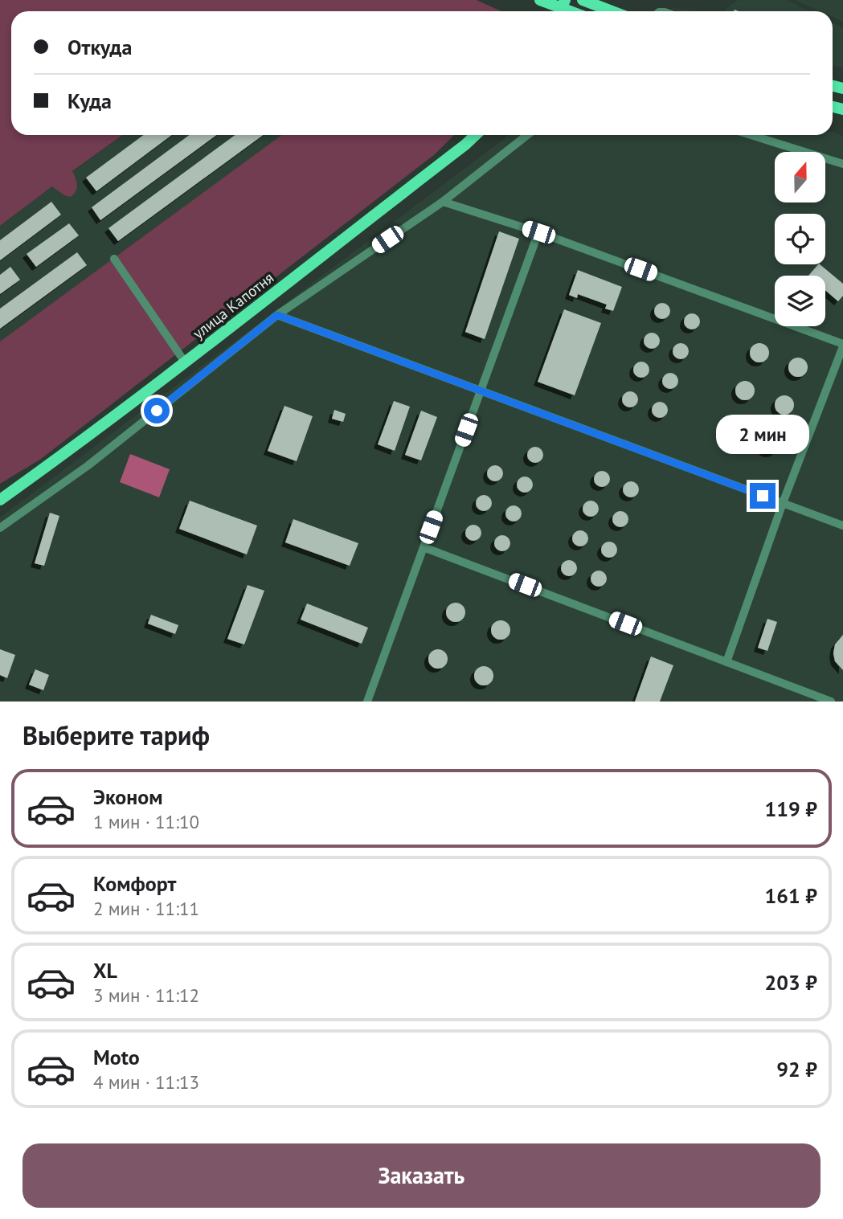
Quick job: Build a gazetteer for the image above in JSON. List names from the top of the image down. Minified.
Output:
{"streets":{"main road":["улица Капотня"]},"north":"top","page":{"banner":["Откуда","Куда"],"bubble":"2 мин","heading":"Выберите тариф","list":[{"name":"Эконом","note":"1 мин · 11:10","value":"119 ₽"},{"name":"Комфорт","note":"2 мин · 11:11","value":"161 ₽"},{"name":"XL","note":"3 мин · 11:12","value":"203 ₽"},{"name":"Moto","note":"4 мин · 11:13","value":"92 ₽"}],"buttons":"Заказать"}}
